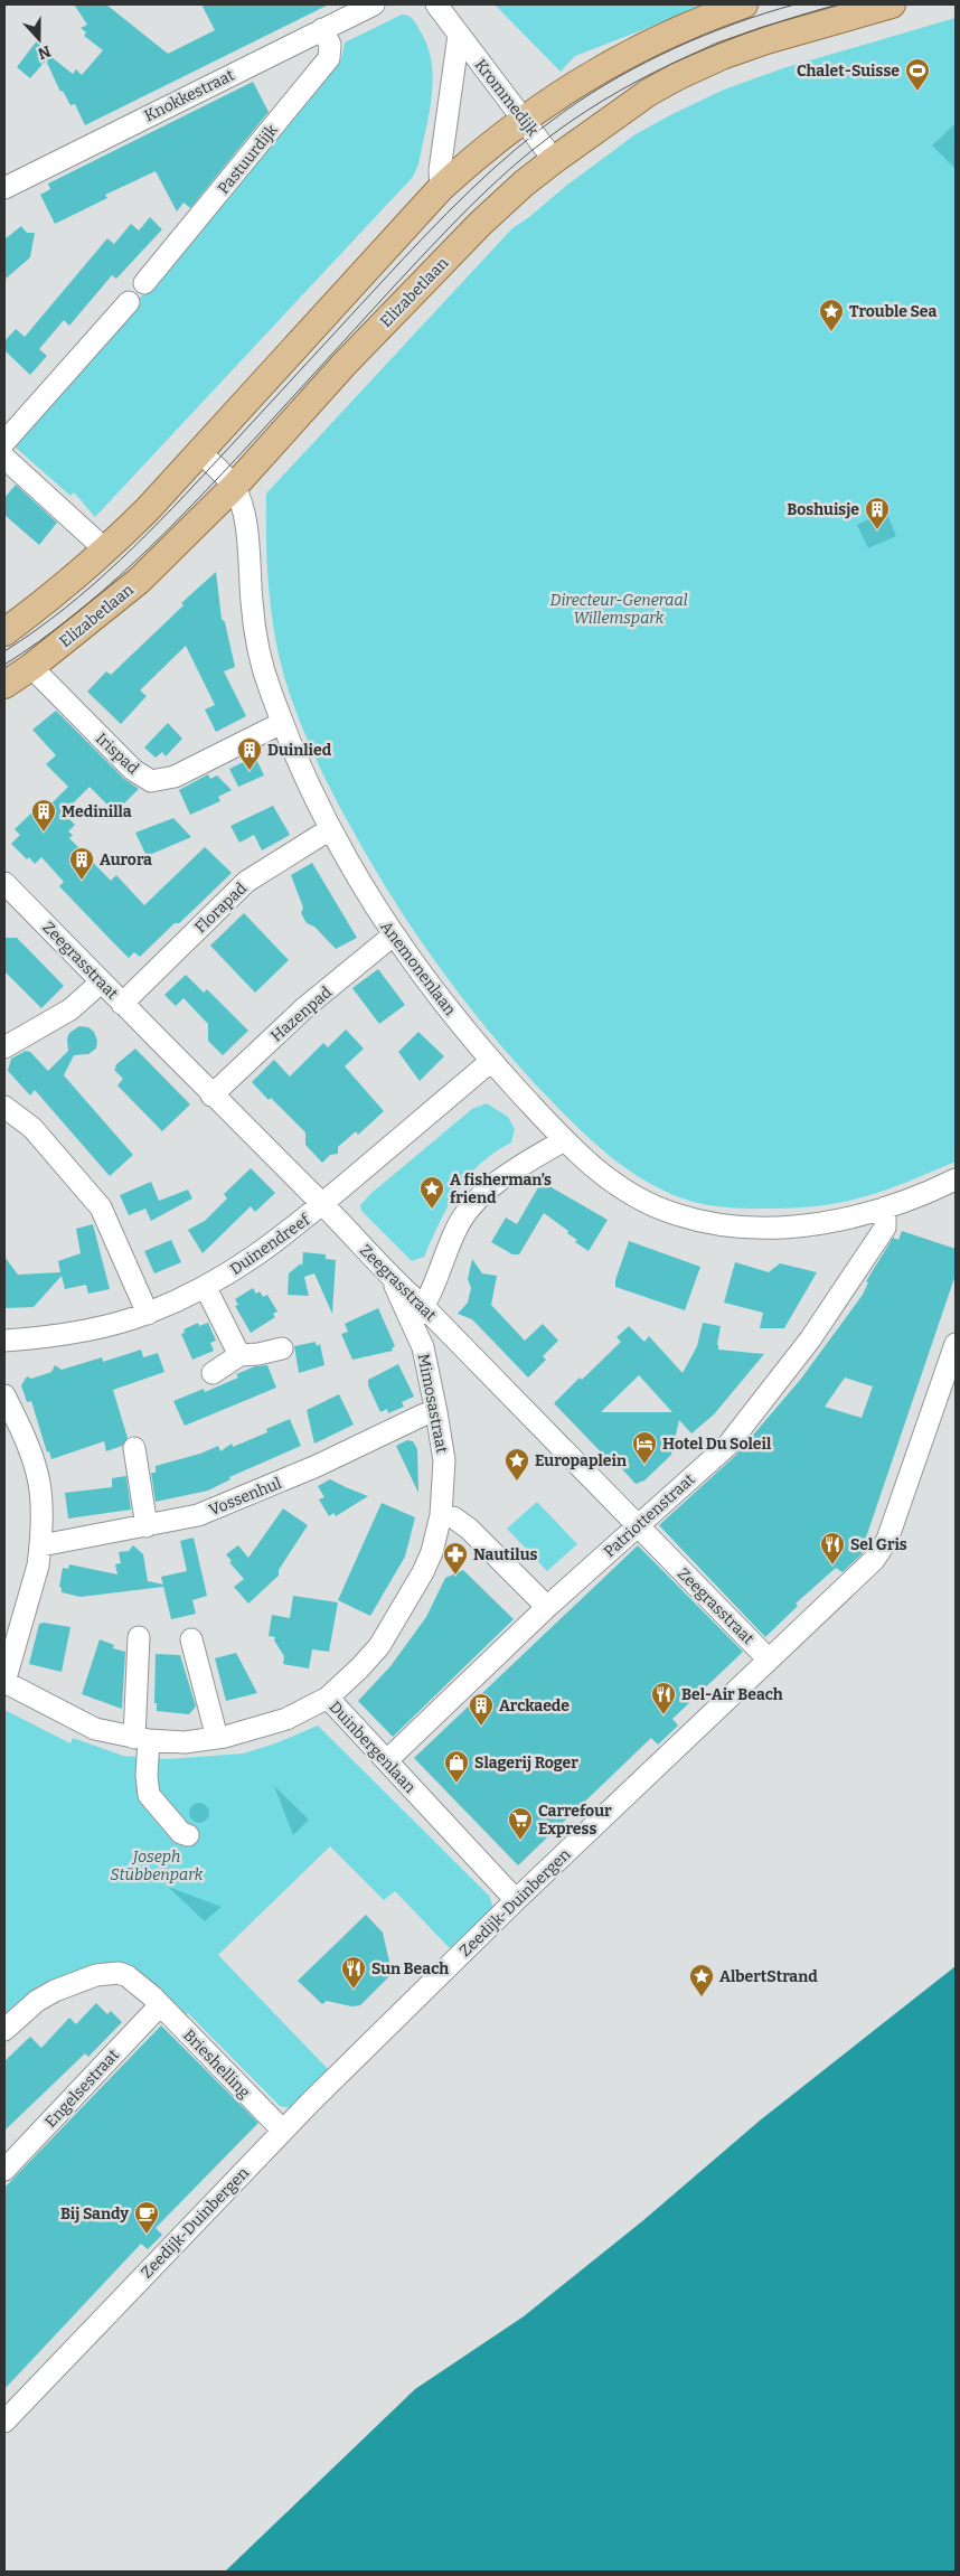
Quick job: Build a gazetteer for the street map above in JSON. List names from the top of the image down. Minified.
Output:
{"streets":{"main road":["Elizabetlaan"],"street":["Knokkestraat","Krommedijk","Pastuurdijk","Irispad","Florapad","Zeegrasstraat","Anemonenlaan","Hazenpad","Duinendreef","Mimosastraat","Vossenhul","Patriottenstraat","Duinbergenlaan","Zeedijk-Duinbergen","Brieshelling","Engelsestraat"]},"crossings":[["Knokkestraat","Pastuurdijk"],["Krommedijk","Elizabetlaan"],["Elizabetlaan","Irispad"],["Elizabetlaan","Anemonenlaan"],["Irispad","Anemonenlaan"],["Florapad","Zeegrasstraat"],["Florapad","Anemonenlaan"],["Zeegrasstraat","Hazenpad"],["Zeegrasstraat","Duinendreef"],["Zeegrasstraat","Mimosastraat"],["Zeegrasstraat","Patriottenstraat"],["Zeegrasstraat","Zeedijk-Duinbergen"],["Anemonenlaan","Hazenpad"],["Anemonenlaan","Duinendreef"],["Anemonenlaan","Patriottenstraat"],["Mimosastraat","Vossenhul"],["Mimosastraat","Duinbergenlaan"],["Patriottenstraat","Duinbergenlaan"],["Duinbergenlaan","Zeedijk-Duinbergen"],["Zeedijk-Duinbergen","Brieshelling"],["Brieshelling","Engelsestraat"]],"parks":["Directeur-Generaal Willemspark","Joseph Stübbenpark"],"places":{"sports":["Chalet-Suisse"],"place":["Trouble Sea","A fisherman’s friend","Europaplein","AlbertStrand"],"building":["Boshuisje","Duinlied","Medinilla","Aurora","Arckaede"],"hotel":["Hotel Du Soleil"],"restaurant":["Sel Gris","Bel-Air Beach","Sun Beach"],"pharmacy":["Nautilus"],"shop":["Slagerij Roger"],"supermarket":["Carrefour Express"],"cafe":["Bij Sandy"]},"north":"bottom"}
